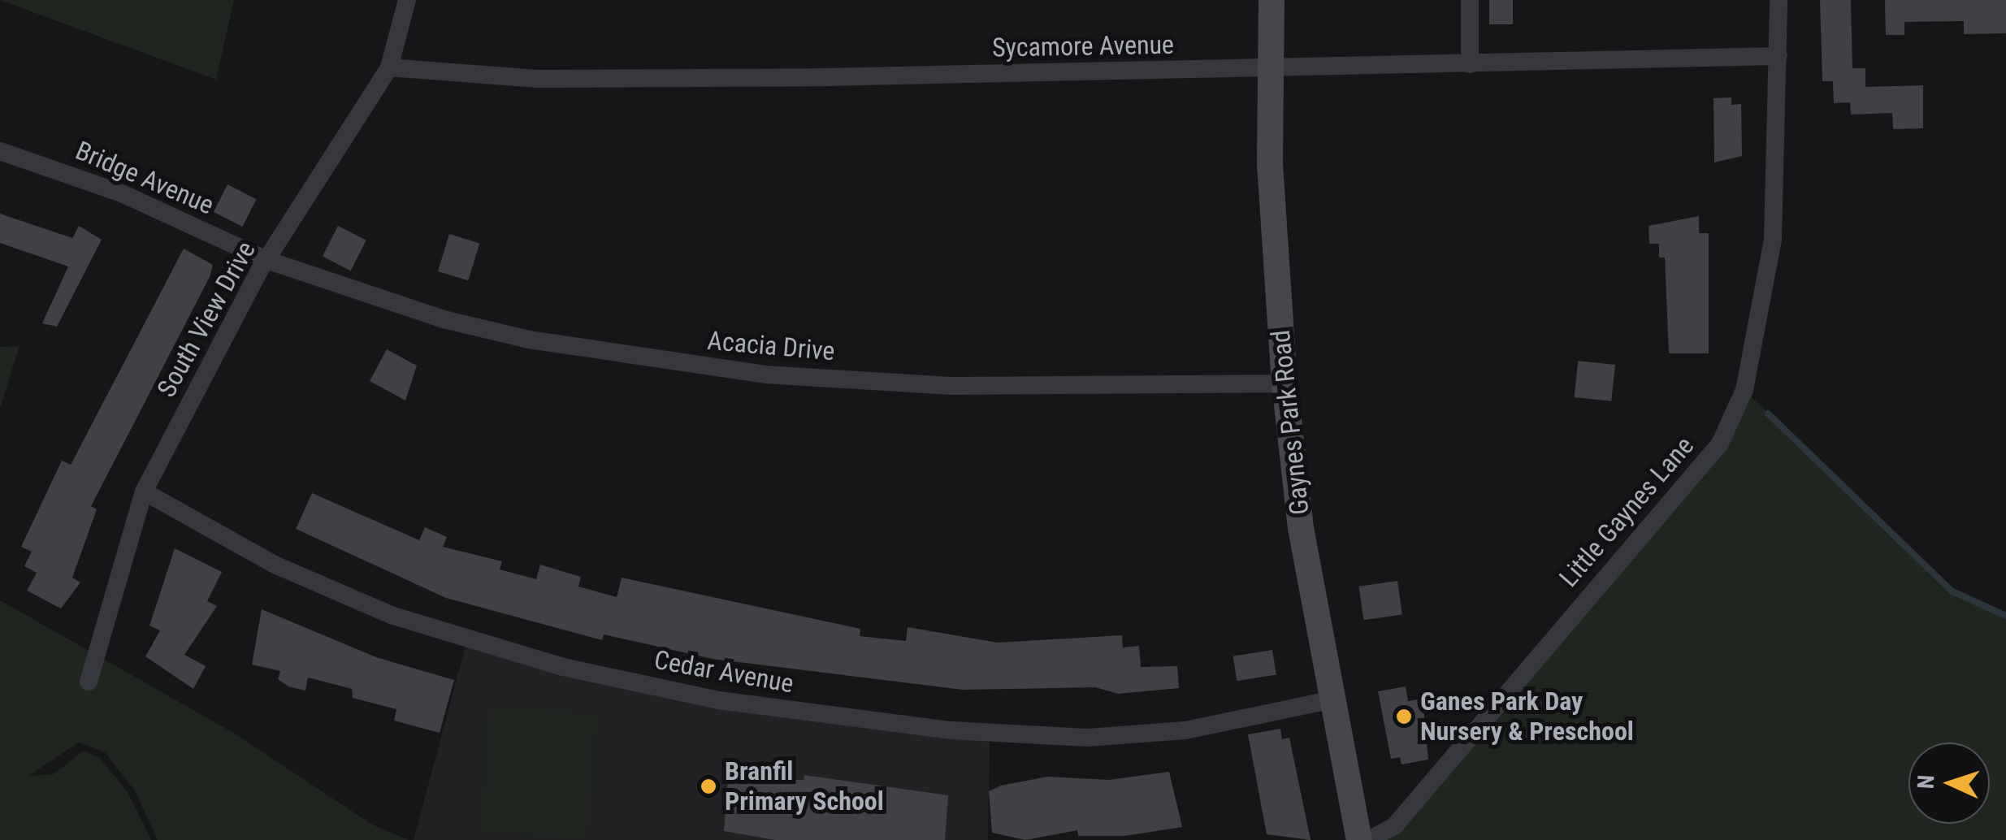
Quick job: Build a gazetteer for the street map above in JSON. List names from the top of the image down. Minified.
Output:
{"streets":{"street":["Sycamore Avenue","Bridge Avenue","South View Drive","Acacia Drive","Gaynes Park Road","Little Gaynes Lane","Cedar Avenue"]},"crossings":[["Sycamore Avenue","South View Drive"],["Sycamore Avenue","Gaynes Park Road"],["Sycamore Avenue","Little Gaynes Lane"],["Bridge Avenue","South View Drive"],["Bridge Avenue","Acacia Drive"],["South View Drive","Acacia Drive"],["South View Drive","Cedar Avenue"],["Acacia Drive","Gaynes Park Road"],["Gaynes Park Road","Cedar Avenue"]],"places":["Ganes Park Day Nursery & Preschool","Branfil Primary School"],"north":"left"}
